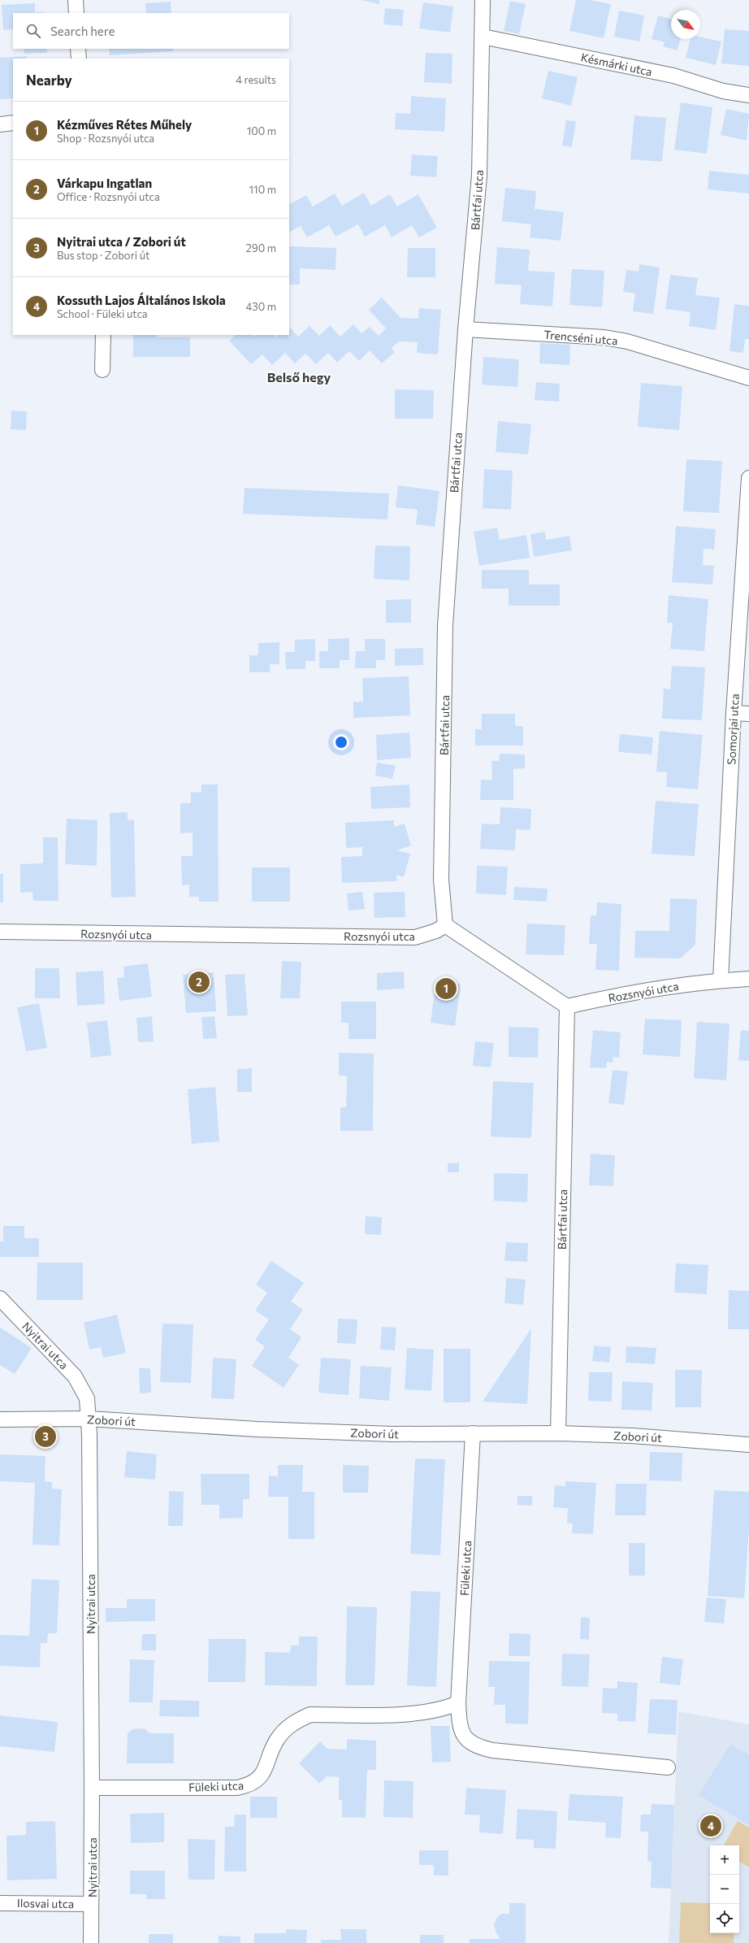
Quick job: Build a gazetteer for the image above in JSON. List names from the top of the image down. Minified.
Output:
{"streets":{"street":["Késmárki utca","Bártfai utca","Trencséni utca","Somorjai utca","Rozsnyói utca","Nyitrai utca","Zobori út","Füleki utca","Ilosvai utca"]},"crossings":[["Késmárki utca","Bártfai utca"],["Bártfai utca","Trencséni utca"],["Bártfai utca","Rozsnyói utca"],["Bártfai utca","Zobori út"],["Somorjai utca","Rozsnyói utca"],["Nyitrai utca","Zobori út"],["Nyitrai utca","Füleki utca"],["Nyitrai utca","Ilosvai utca"],["Zobori út","Füleki utca"]],"districts":["Belső hegy"],"north":"bottom right","page":{"search":"Search here","heading":["Nearby","4 results"],"list":[{"mark":"1","name":"Kézműves Rétes Műhely","note":"Shop · Rozsnyói utca","value":"100 m"},{"mark":"2","name":"Várkapu Ingatlan","note":"Office · Rozsnyói utca","value":"110 m"},{"mark":"3","name":"Nyitrai utca / Zobori út","note":"Bus stop · Zobori út","value":"290 m"},{"mark":"4","name":"Kossuth Lajos Általános Iskola","note":"School · Füleki utca","value":"430 m"}],"pins":["2","1","3","4"],"map_buttons":["+","−"]}}
